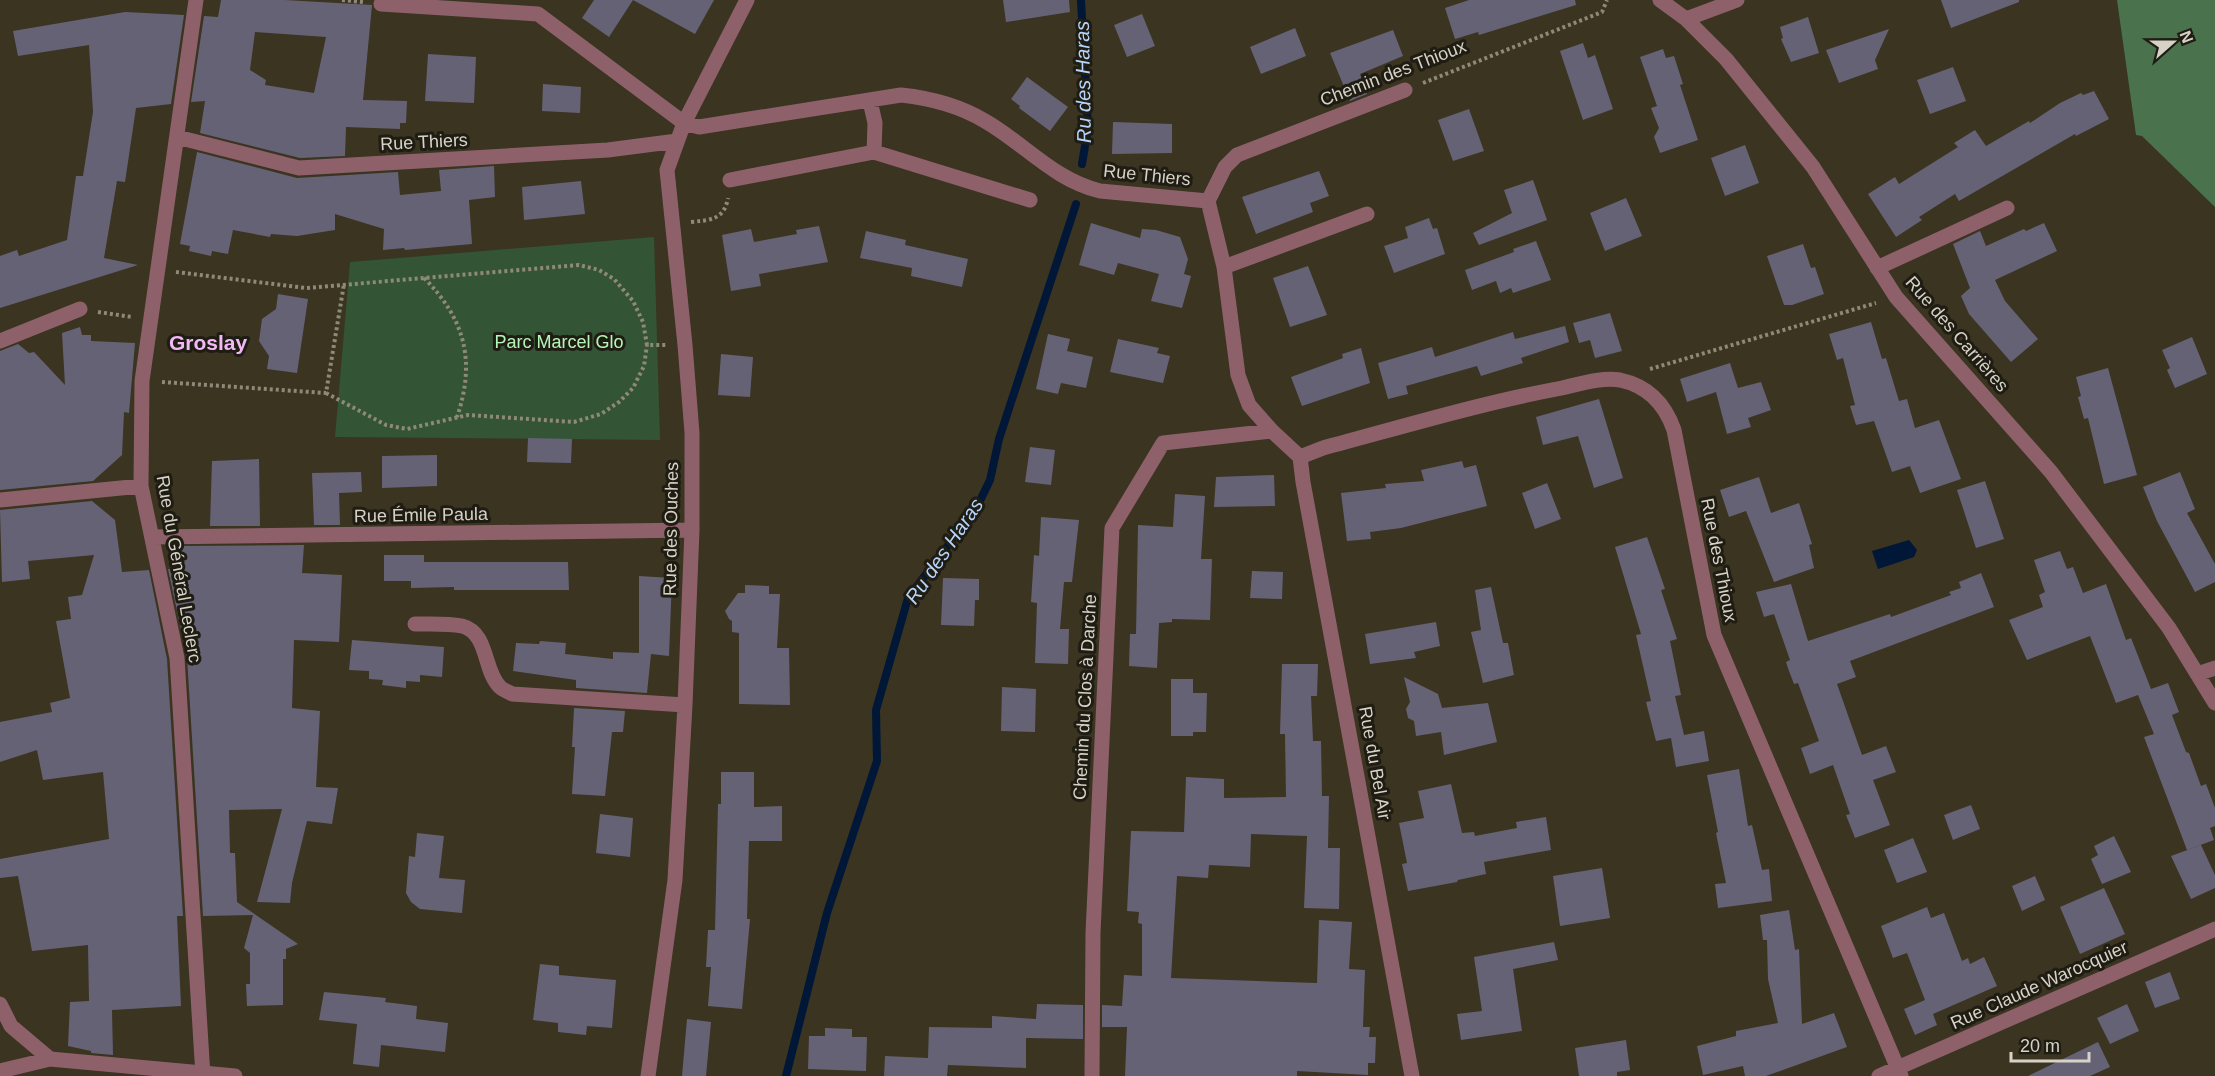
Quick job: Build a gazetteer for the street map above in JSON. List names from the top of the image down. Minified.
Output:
{"streets":{"street":["Chemin des Thioux","Rue Thiers","Rue des Carrières","Rue Émile Paula","Rue des Ouches","Rue des Thioux","Rue du Général Leclerc","Chemin du Clos à Darche","Rue du Bel Air","Rue Claude Warocquier"]},"crossings":[["Chemin des Thioux","Rue Thiers"],["Rue Thiers","Rue des Ouches"],["Rue Thiers","Rue des Thioux"],["Rue Thiers","Rue du Général Leclerc"],["Rue Thiers","Chemin du Clos à Darche"],["Rue Thiers","Rue du Bel Air"],["Rue Émile Paula","Rue des Ouches"],["Rue Émile Paula","Rue du Général Leclerc"],["Rue des Thioux","Rue du Bel Air"],["Rue des Thioux","Rue Claude Warocquier"]],"districts":["Groslay"],"water":["Ru des Haras"],"parks":["Parc Marcel Glo"],"scale_bar":"20 m","north":"right"}
